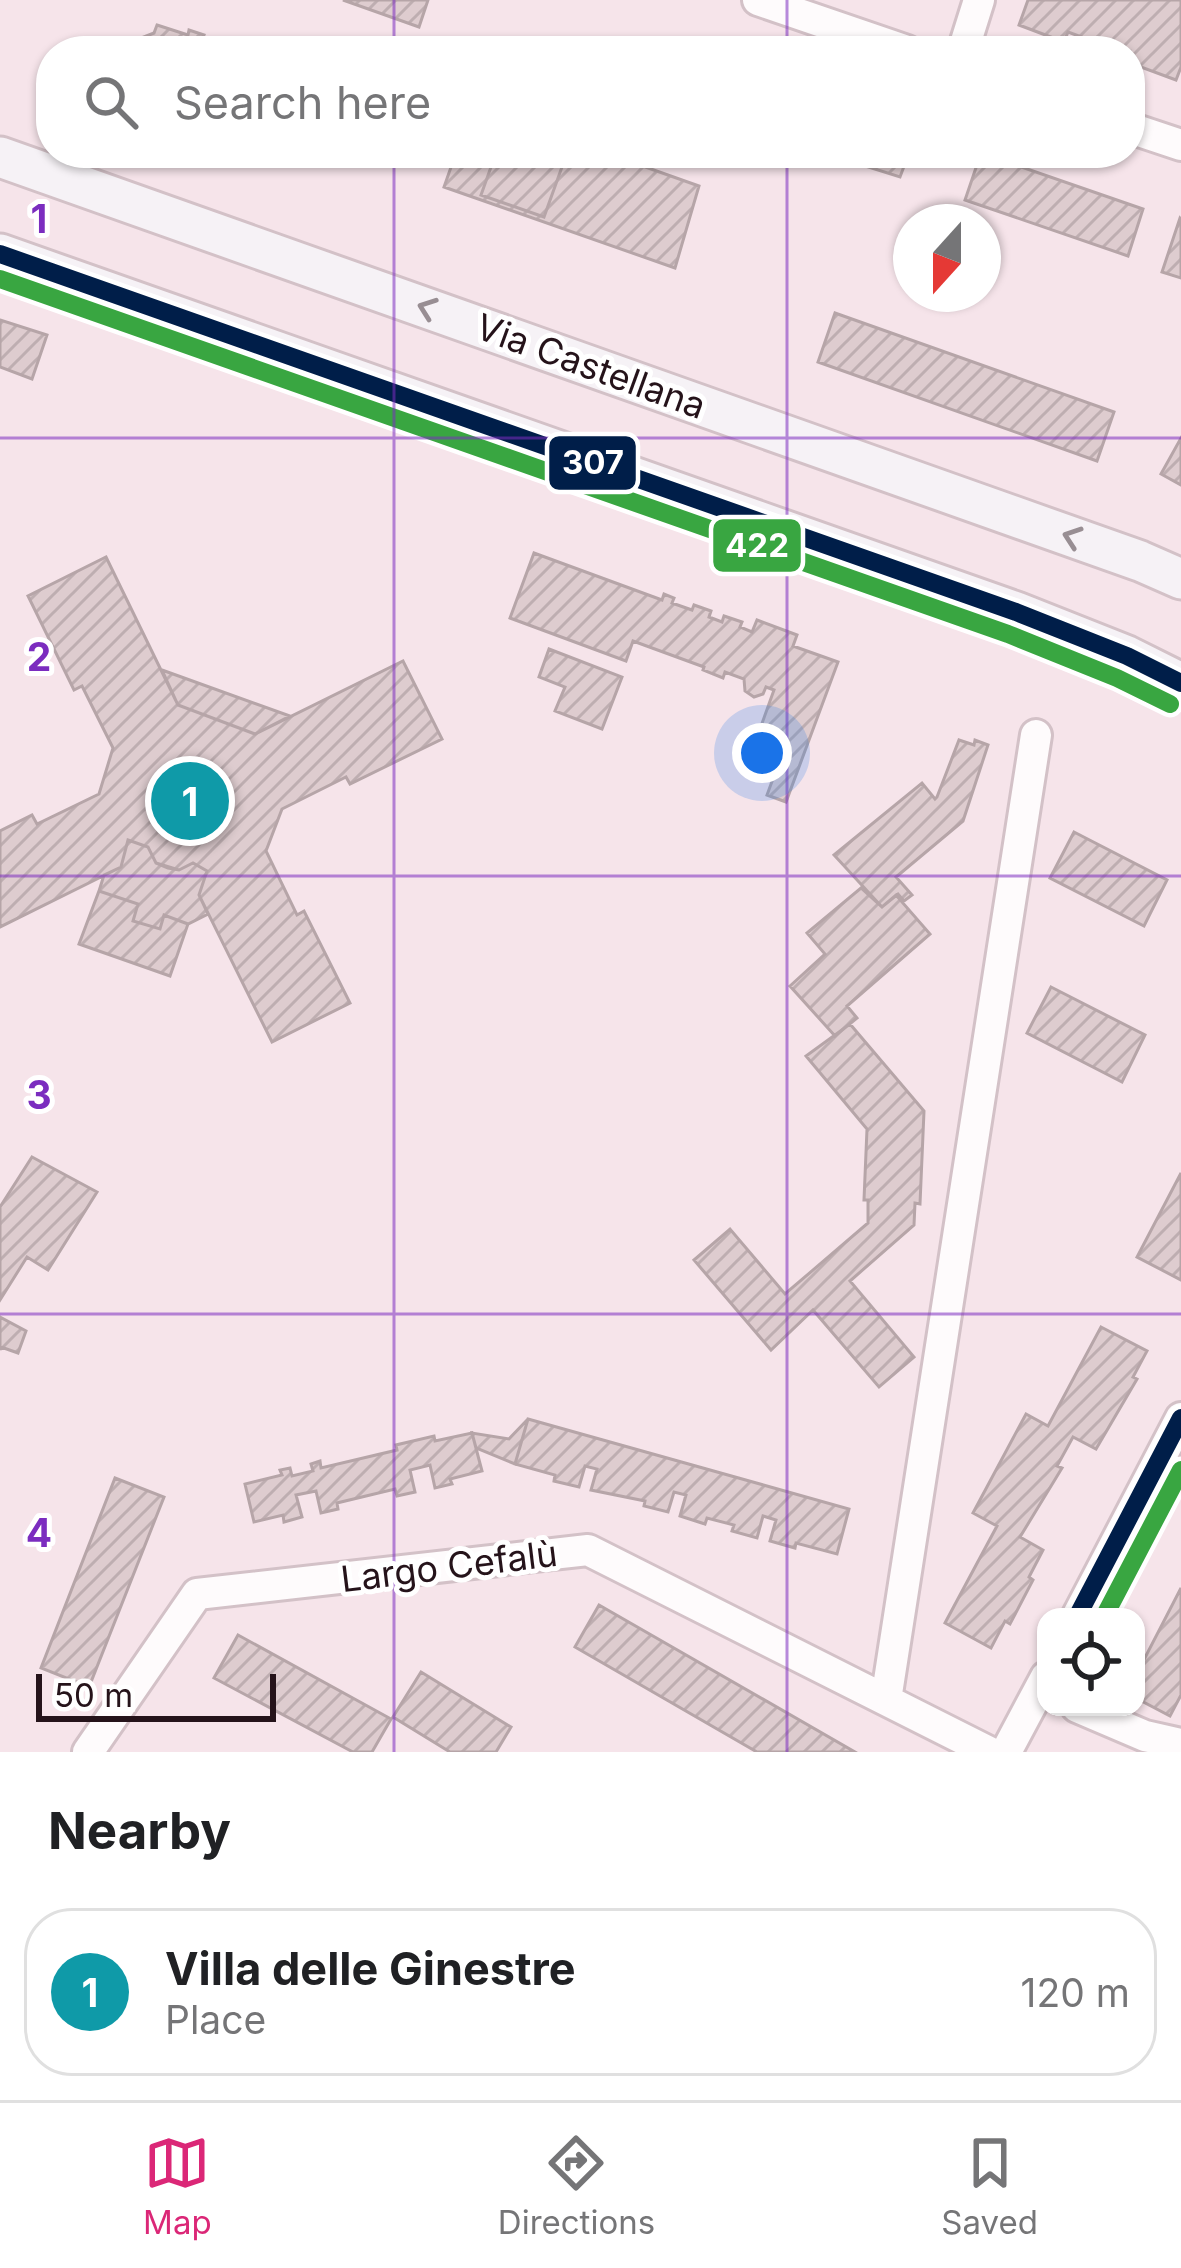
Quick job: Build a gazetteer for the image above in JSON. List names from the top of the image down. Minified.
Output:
{"streets":{"main road":["Via Castellana"],"street":["Largo Cefalù"]},"lines":["transit line 307","transit line 422"],"scale_bar":"50 m","north":"bottom","page":{"search":"Search here","pins":"1","scale":"50 m","heading":"Nearby","list":[{"mark":"1","name":"Villa delle Ginestre","note":"Place","value":"120 m"}],"nav":["Map","Directions","Saved"]},"grid":{"rows":["1","2","3","4"]}}
